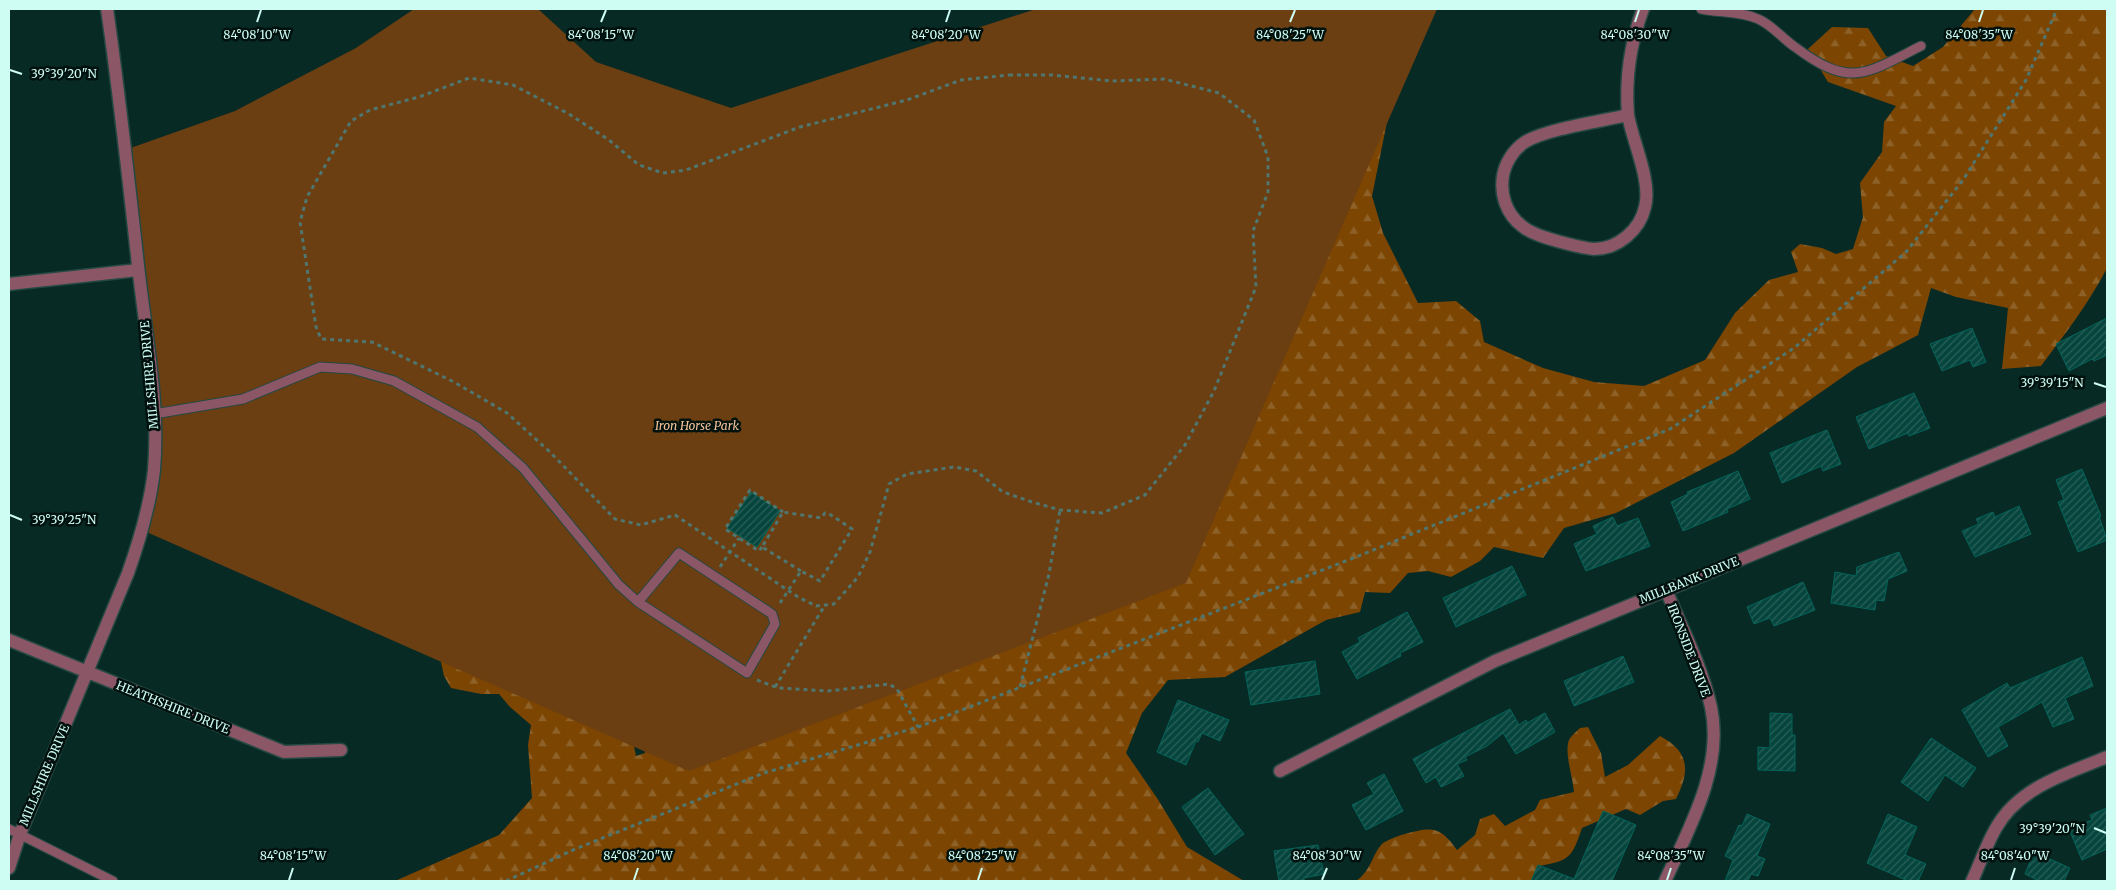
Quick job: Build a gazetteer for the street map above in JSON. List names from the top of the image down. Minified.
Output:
{"streets":{"street":["MILLSHIRE DRIVE","MILLBANK DRIVE","IRONSIDE DRIVE","HEATHSHIRE DRIVE"]},"crossings":[["MILLSHIRE DRIVE","HEATHSHIRE DRIVE"],["MILLBANK DRIVE","IRONSIDE DRIVE"]],"parks":["Iron Horse Park"],"coordinates":["84°08'10\"W","84°08'15\"W","84°08'20\"W","84°08'25\"W","84°08'30\"W","84°08'35\"W","39°39'20\"N","39°39'15\"N","39°39'25\"N","84°08'40\"W"]}
